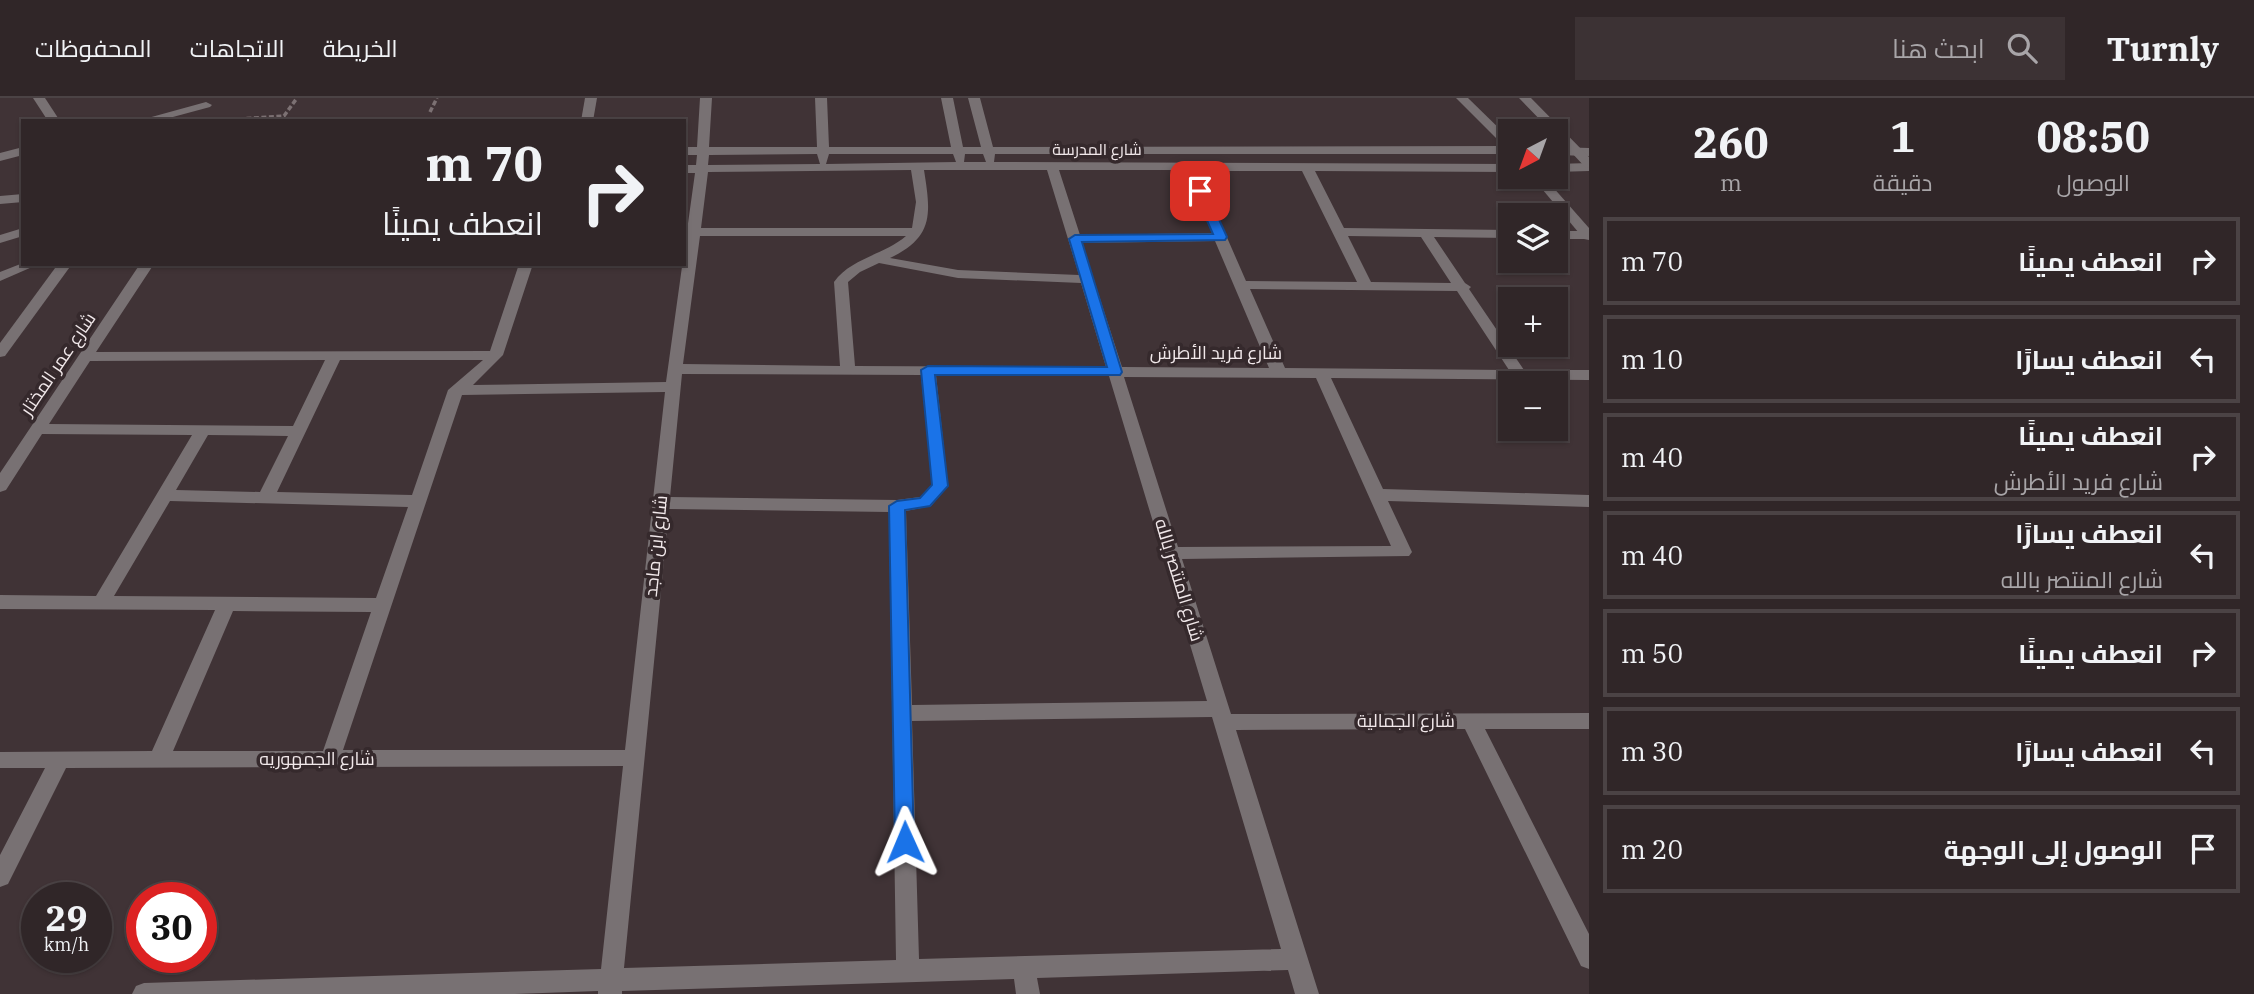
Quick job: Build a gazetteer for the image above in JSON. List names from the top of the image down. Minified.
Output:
{"streets":{"street":["شارع المدرسة","شارع فريد الأطرش","شارع عمر المختار","شارع ابن ماجد","شارع المنتصر بالله","شارع الجمالية","شارع الجمهوريه"]},"crossings":[["شارع المدرسة","شارع ابن ماجد"],["شارع المدرسة","شارع المنتصر بالله"],["شارع فريد الأطرش","شارع ابن ماجد"],["شارع فريد الأطرش","شارع المنتصر بالله"],["شارع ابن ماجد","شارع الجمهوريه"],["شارع المنتصر بالله","شارع الجمالية"]],"north":"bottom left","page":{"header":"Turnly","search":"ابحث هنا","nav":["الخريطة","الاتجاهات","المحفوظات"],"eta":["08:50","الوصول","1","دقيقة","260","m"],"map_buttons":["+","−"],"turn":["70 m","انعطف يمينًا"],"list":[{"name":"انعطف يمينًا","value":"70 m"},{"name":"انعطف يسارًا","value":"10 m"},{"name":"انعطف يمينًا","note":"شارع فريد الأطرش","value":"40 m"},{"name":"انعطف يسارًا","note":"شارع المنتصر بالله","value":"40 m"},{"name":"انعطف يمينًا","value":"50 m"},{"name":"انعطف يسارًا","value":"30 m"},{"name":"الوصول إلى الوجهة","value":"20 m"}],"speed":"29 km/h","limit":"30"}}
